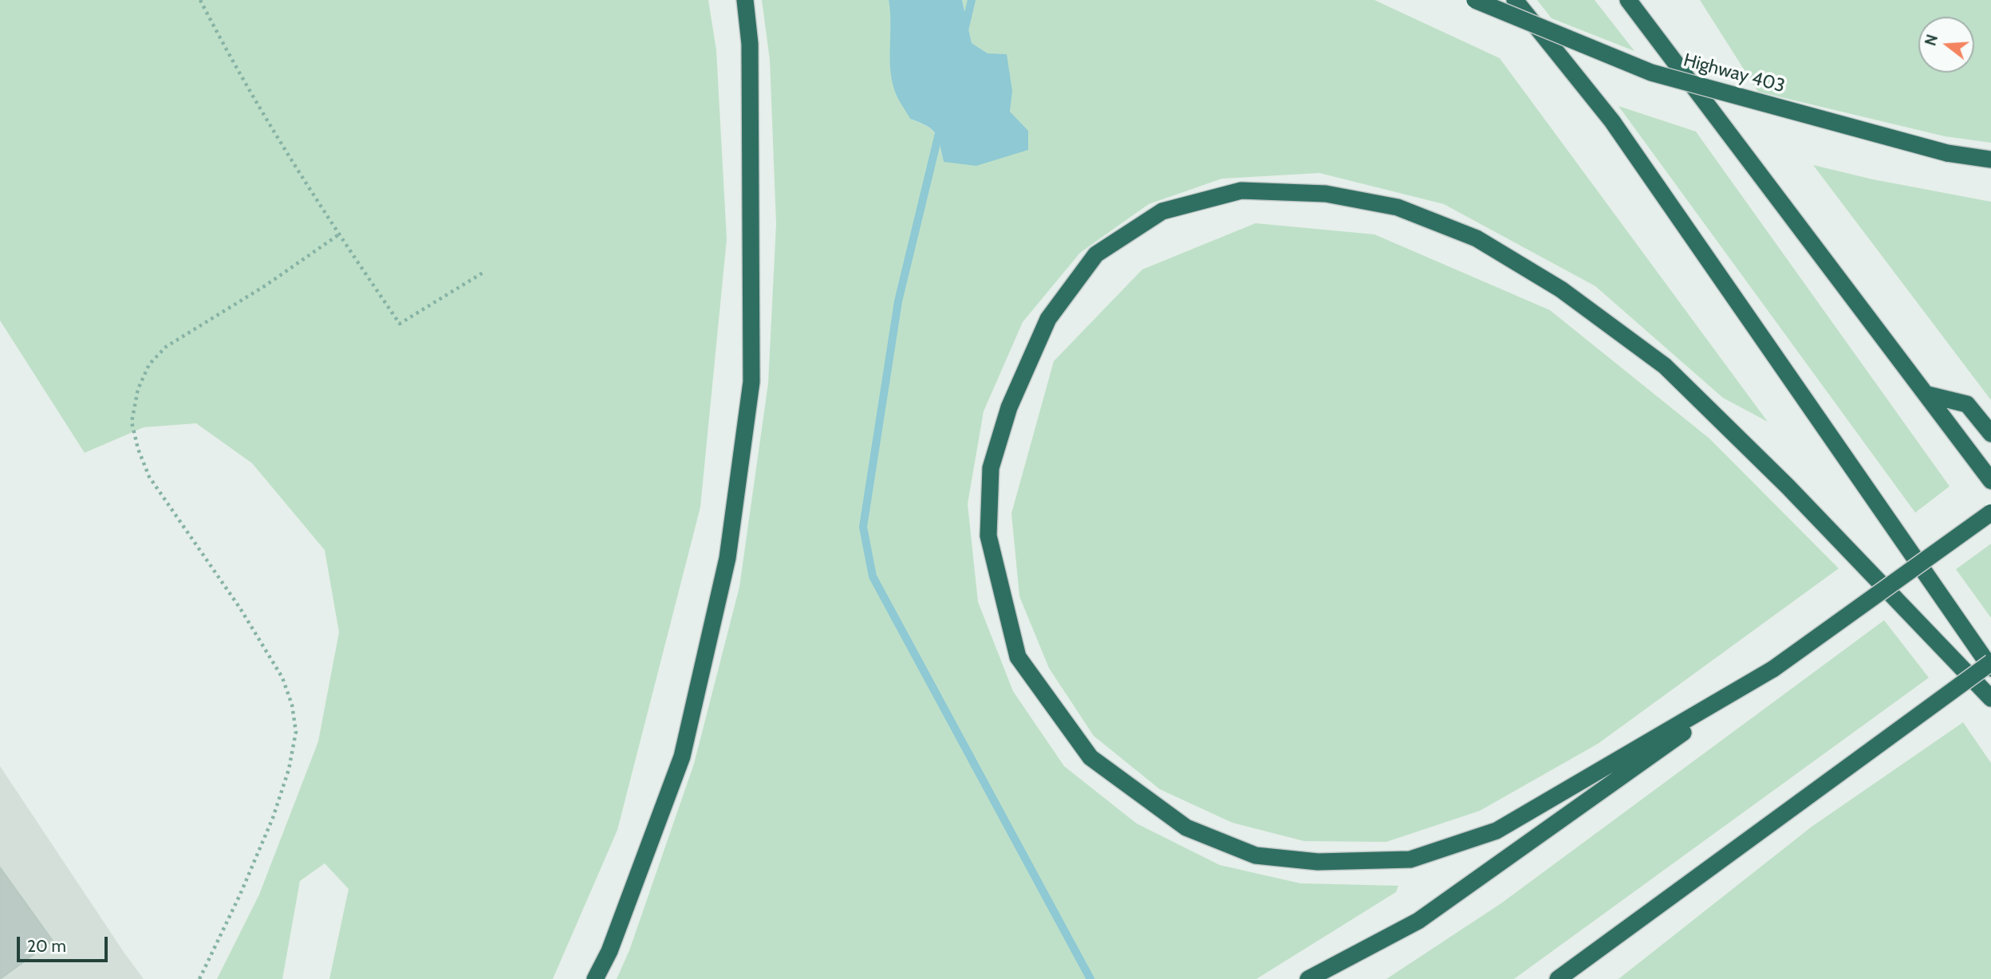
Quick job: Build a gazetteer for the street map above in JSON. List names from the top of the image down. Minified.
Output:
{"streets":{"highway":["Highway 403"]},"scale_bar":"20 m","north":"left"}
